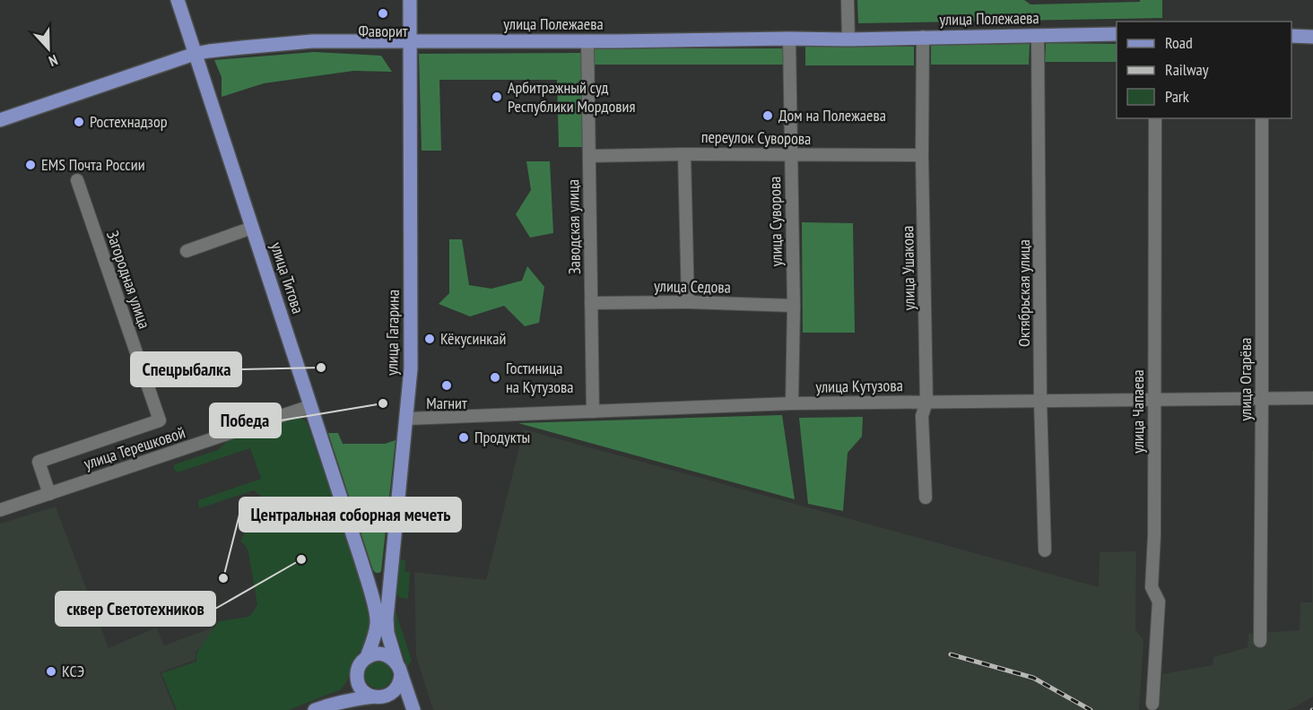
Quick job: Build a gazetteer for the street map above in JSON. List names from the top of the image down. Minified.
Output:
{"streets":{"main road":["улица Полежаева","улица Титова","улица Гагарина"],"street":["переулок Суворова","улица Суворова","Заводская улица","улица Ушакова","Загородная улица","улица Седова","Октябрьская улица","улица Огарёва","улица Кутузова","улица Чапаева","улица Терешковой"]},"crossings":[["улица Полежаева","улица Суворова"],["улица Полежаева","Заводская улица"],["улица Полежаева","улица Ушакова"],["улица Полежаева","улица Титова"],["улица Полежаева","Октябрьская улица"],["улица Полежаева","улица Гагарина"],["переулок Суворова","улица Суворова"],["переулок Суворова","Заводская улица"],["переулок Суворова","улица Ушакова"],["улица Суворова","улица Седова"],["улица Суворова","улица Кутузова"],["Заводская улица","улица Седова"],["Заводская улица","улица Кутузова"],["улица Ушакова","улица Кутузова"],["улица Титова","улица Гагарина"],["улица Титова","улица Терешковой"],["Загородная улица","улица Терешковой"],["Октябрьская улица","улица Кутузова"],["улица Гагарина","улица Кутузова"],["улица Огарёва","улица Кутузова"],["улица Кутузова","улица Чапаева"]],"places":["Фаворит","Арбитражный суд Республики Мордовия","Дом на Полежаева","Ростехнадзор","EMS Почта России","Кёкусинкай","Спецрыбалка","Гостиница на Кутузова","Магнит","Победа","Продукты","сквер Светотехников","Центральная соборная мечеть","КСЭ"],"legend":["Road","Railway","Park"],"north":"bottom"}
